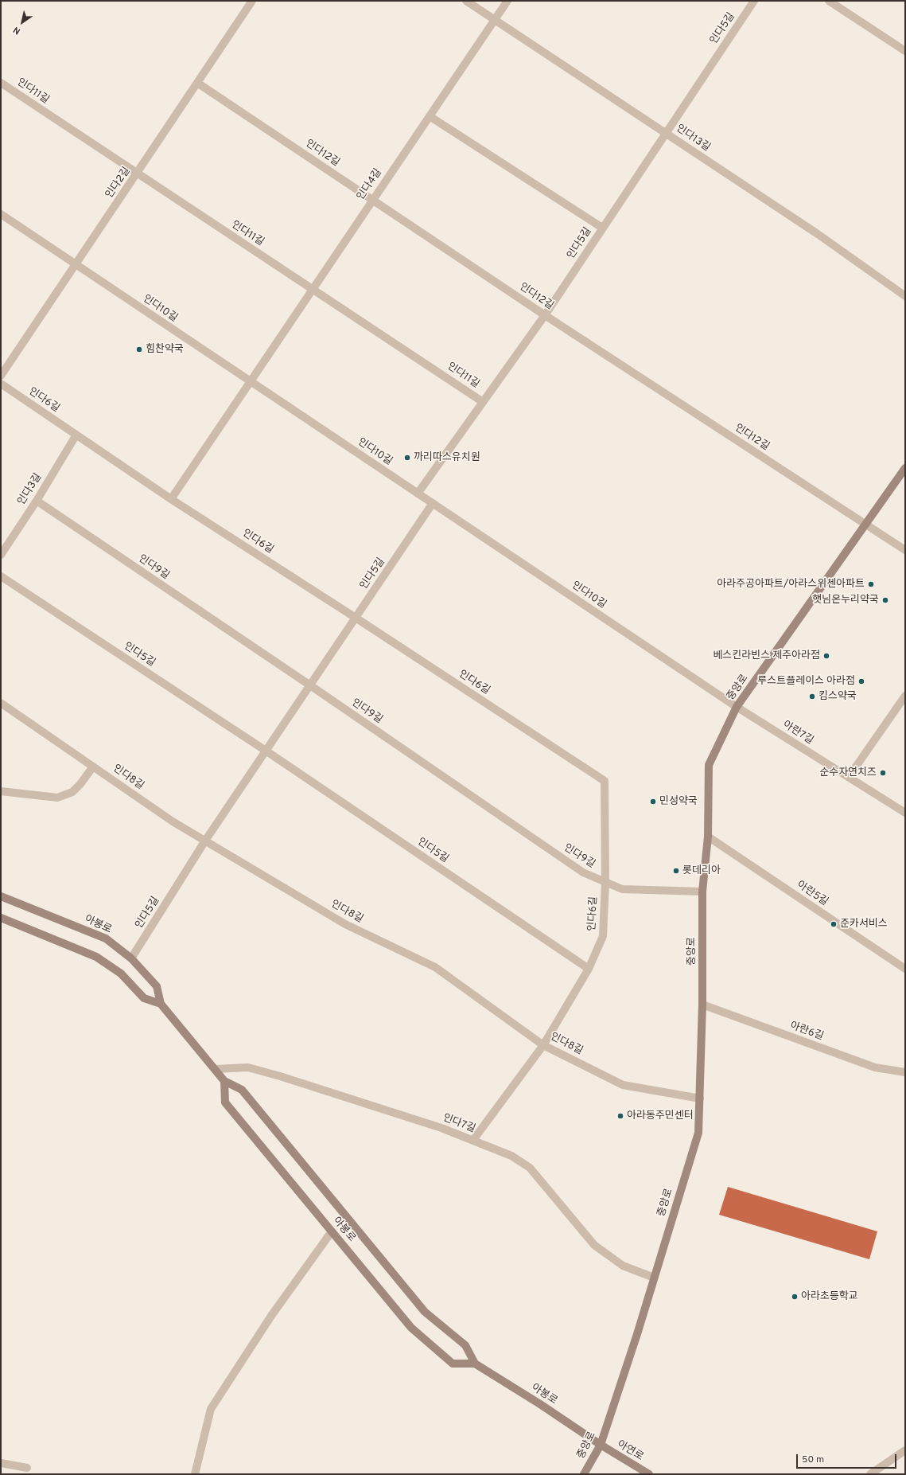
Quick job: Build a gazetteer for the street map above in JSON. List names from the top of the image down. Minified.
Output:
{"streets":{"main road":["중앙로","아봉로","아연로"],"street":["인다5길","인다11길","인다13길","인다12길","인다2길","인다4길","인다10길","인다6길","인다3길","인다9길","아란7길","인다8길","아란5길","아란6길","인다7길"]},"crossings":[["인다5길","인다11길"],["인다5길","인다13길"],["인다5길","인다12길"],["인다5길","인다10길"],["인다5길","인다6길"],["인다5길","인다9길"],["인다5길","인다8길"],["인다5길","아봉로"],["인다11길","인다2길"],["인다11길","인다4길"],["인다13길","인다4길"],["인다12길","인다2길"],["인다12길","인다4길"],["인다12길","중앙로"],["인다2길","인다10길"],["인다4길","인다10길"],["인다4길","인다6길"],["인다10길","중앙로"],["인다10길","아란7길"],["인다6길","인다3길"],["인다6길","인다9길"],["인다6길","인다8길"],["인다6길","인다7길"],["인다3길","인다9길"],["인다9길","중앙로"],["중앙로","아란7길"],["중앙로","인다8길"],["중앙로","아란5길"],["중앙로","아봉로"],["중앙로","아란6길"],["중앙로","인다7길"],["중앙로","아연로"],["아봉로","인다7길"],["아봉로","아연로"]],"places":["힘찬약국","까리따스유치원","아라주공아파트/아라스위첸아파트","햇님온누리약국","베스킨라빈스 제주아라점","루스트플레이스 아라점","킴스약국","순수자연치즈","민성약국","롯데리아","준카서비스","아라동주민센터","아라초등학교"],"scale_bar":"50 m","north":"bottom left"}
